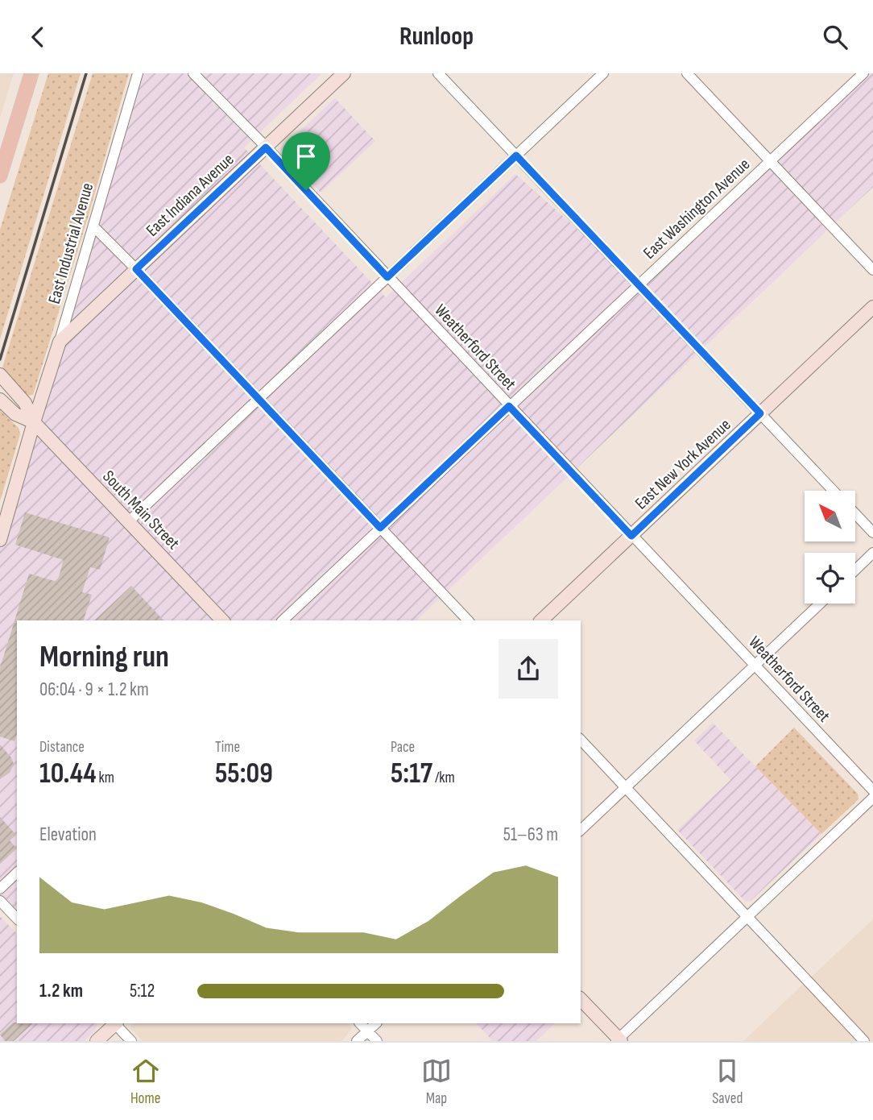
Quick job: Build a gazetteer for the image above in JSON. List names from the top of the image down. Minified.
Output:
{"streets":{"street":["East Indiana Avenue","East Washington Avenue","East Industrial Avenue","Weatherford Street","East New York Avenue","South Main Street"]},"crossings":[["East Indiana Avenue","East Industrial Avenue"],["East Indiana Avenue","Weatherford Street"],["East Washington Avenue","Weatherford Street"],["East Industrial Avenue","South Main Street"],["Weatherford Street","East New York Avenue"]],"north":"top left","page":{"header":"Runloop","heading":["Morning run","06:04 · 9 × 1.2 km"],"stats":[["Distance","10.44 km"],["Time","55:09"],["Pace","5:17 /km"]],"chart":["Elevation","51–63 m"],"list":[{"name":"1.2 km","note":"5:12"}],"tabs":["Home","Map","Saved"]}}
